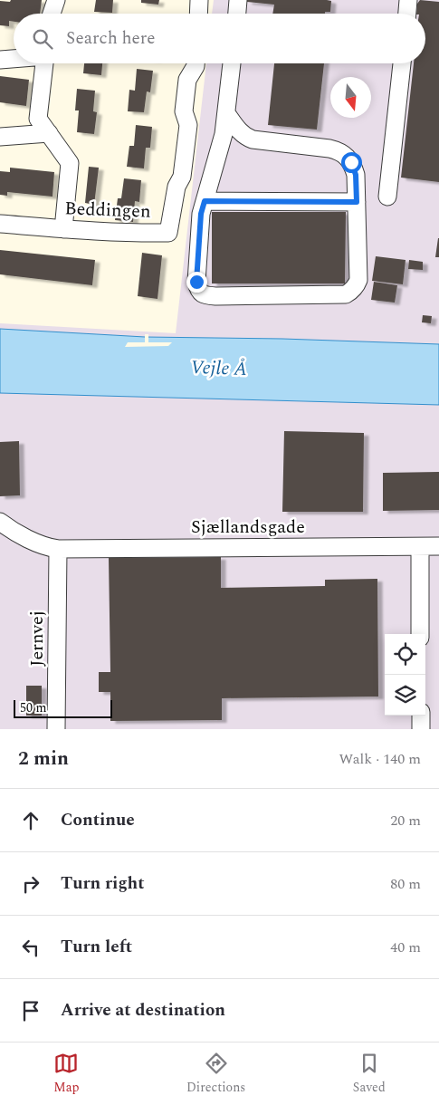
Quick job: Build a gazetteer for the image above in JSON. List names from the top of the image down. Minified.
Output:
{"streets":{"street":["Beddingen","Sjællandsgade","Jernvej"]},"crossings":[["Sjællandsgade","Jernvej"]],"water":["Vejle Å"],"scale_bar":"50 m","north":"bottom","page":{"search":"Search here","scale":"50 m","heading":["2 min","Walk · 140 m"],"list":[["Continue","20 m"],["Turn right","80 m"],["Turn left","40 m"],"Arrive at destination"],"nav":["Map","Directions","Saved"]}}
